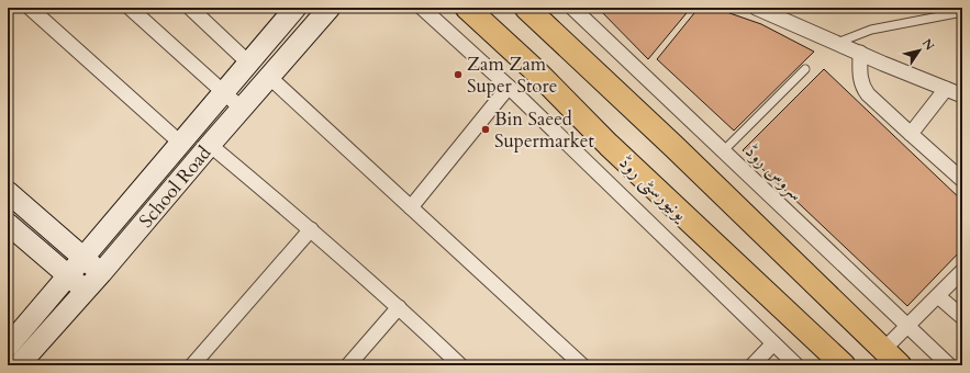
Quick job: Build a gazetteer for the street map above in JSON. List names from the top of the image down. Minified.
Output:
{"streets":{"main road":["یونیورسٹی روڈ"],"street":["سروس روڈ","School Road"]},"places":["Zam Zam Super Store","Bin Saeed Supermarket"],"north":"top right"}
